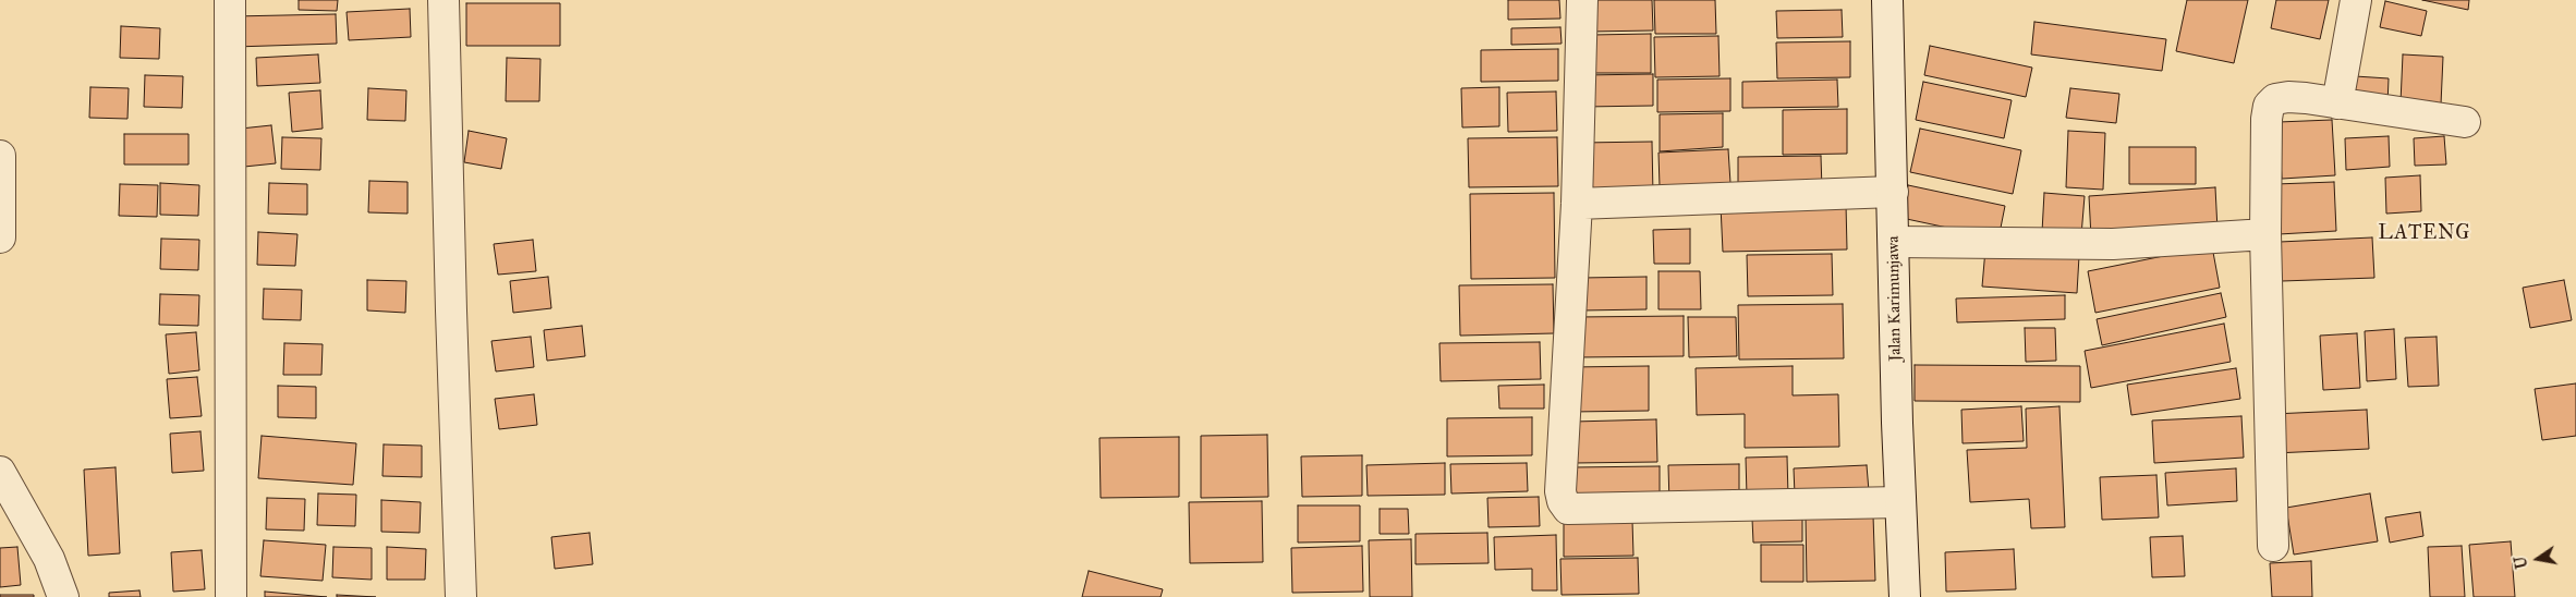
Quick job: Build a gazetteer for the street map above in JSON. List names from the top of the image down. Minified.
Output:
{"streets":{"street":["Jalan Karimunjawa"]},"districts":["LATENG"],"north":"left"}
